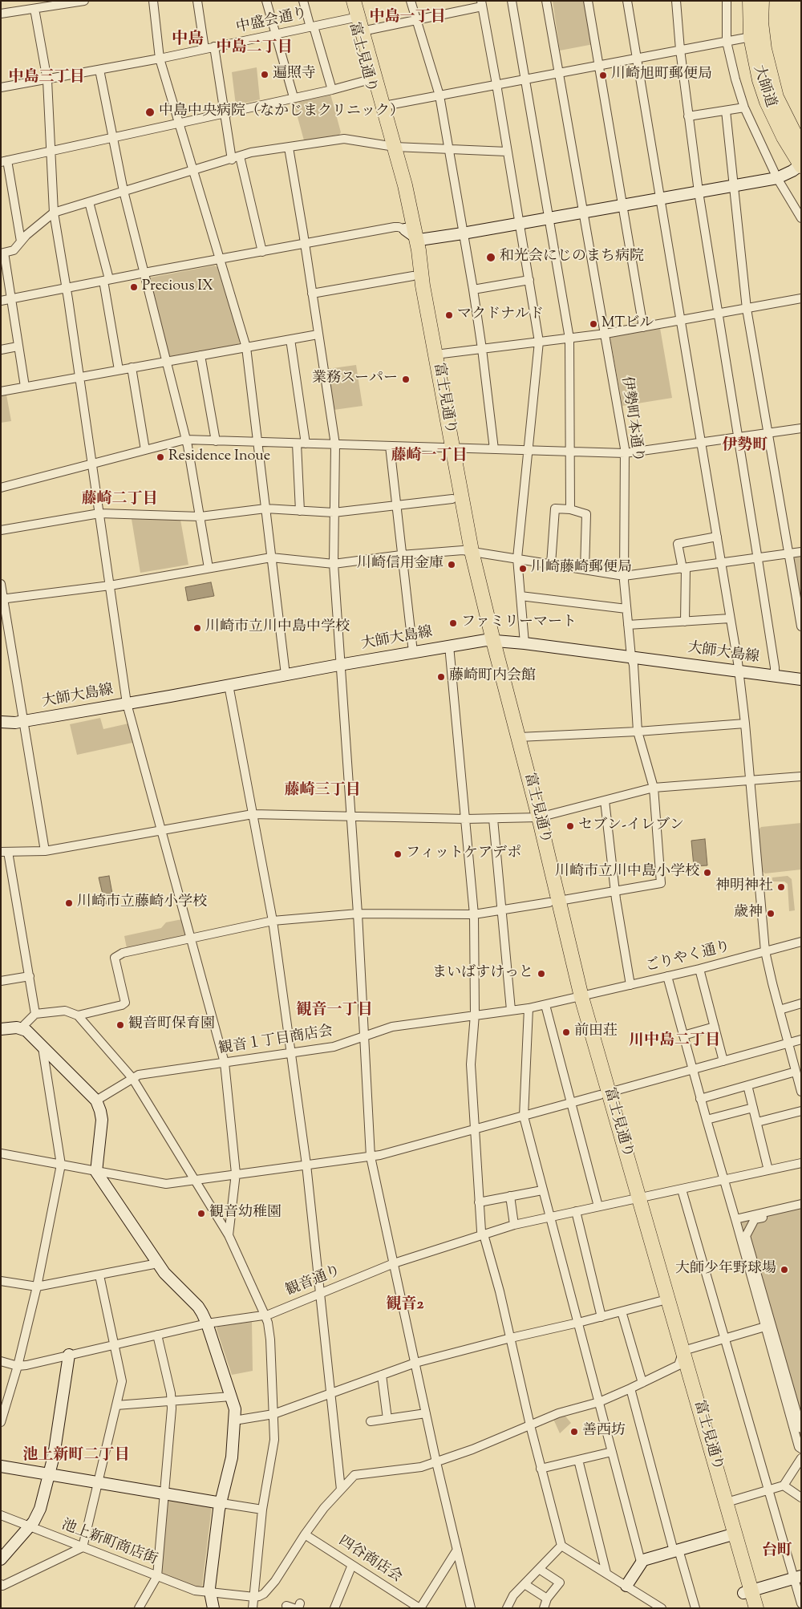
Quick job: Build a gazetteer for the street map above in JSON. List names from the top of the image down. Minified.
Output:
{"streets":{"highway":["富士見通り","大師道"],"street":["中盛会通り","伊勢町本通り","大師大島線","ごりやく通り","観音１丁目商店会","観音通り","池上新町商店街","四谷商店会"]},"crossings":[["中盛会通り","富士見通り"],["富士見通り","大師大島線"],["富士見通り","ごりやく通り"],["富士見通り","観音１丁目商店会"],["富士見通り","観音通り"],["伊勢町本通り","大師大島線"],["ごりやく通り","観音１丁目商店会"]],"districts":["中島一丁目","中島","中島二丁目","中島三丁目","伊勢町","藤崎一丁目","藤崎二丁目","藤崎三丁目","観音一丁目","川中島二丁目","観音2","池上新町二丁目","台町"],"places":["遍照寺","川崎旭町郵便局","中島中央病院（なかじまクリニック）","和光会にじのまち病院","Precious IX","マクドナルド","MTビル","業務スーパー","Residence Inoue","川崎信用金庫","川崎藤崎郵便局","ファミリーマート","川崎市立川中島中学校","藤崎町内会館","セブン-イレブン","フィットケアデポ","川崎市立川中島小学校","神明神社","川崎市立藤崎小学校","歳神","まいばすけっと","観音町保育園","前田荘","観音幼稚園","大師少年野球場","善西坊"]}
